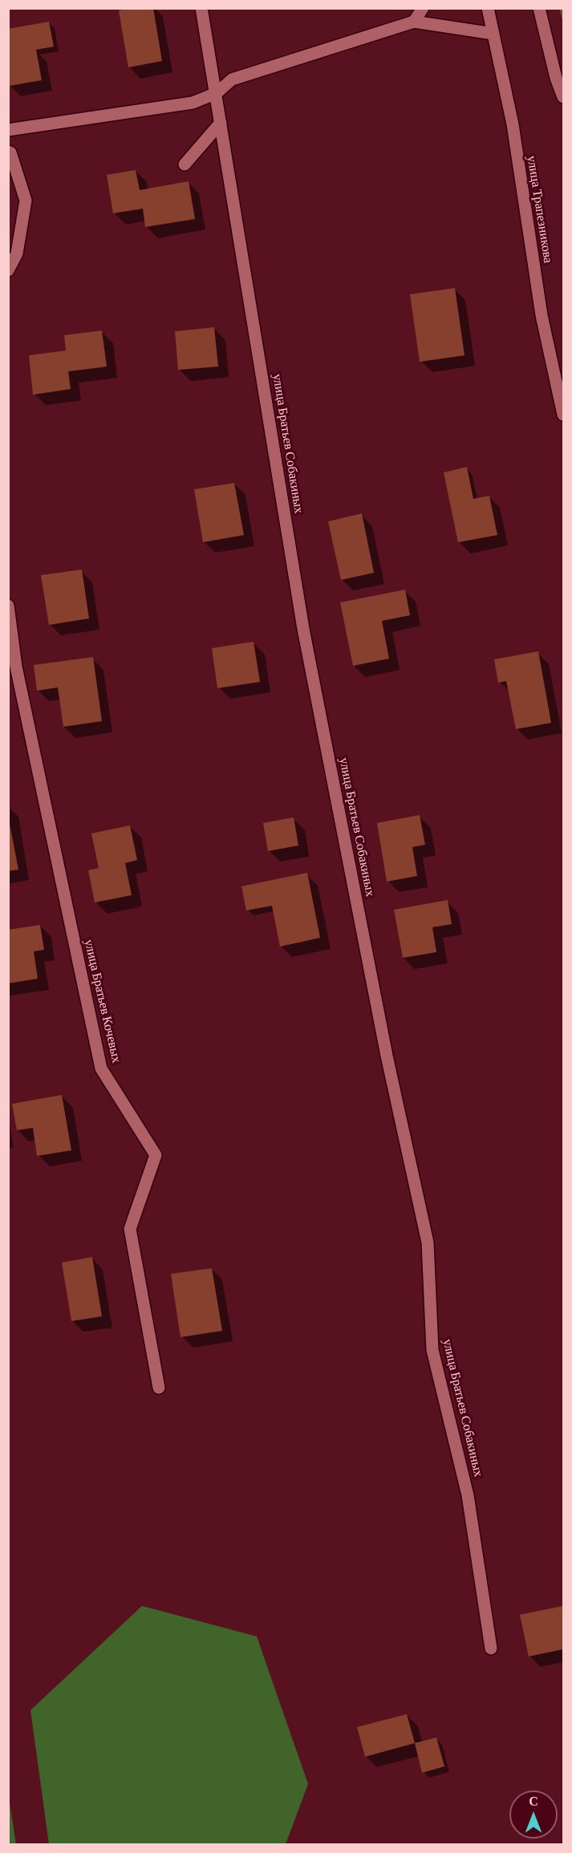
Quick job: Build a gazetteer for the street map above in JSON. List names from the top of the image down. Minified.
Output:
{"streets":{"street":["улица Трапезникова","улица Братьев Собакиных","улица Братьев Кочевых"]},"north":"top"}
